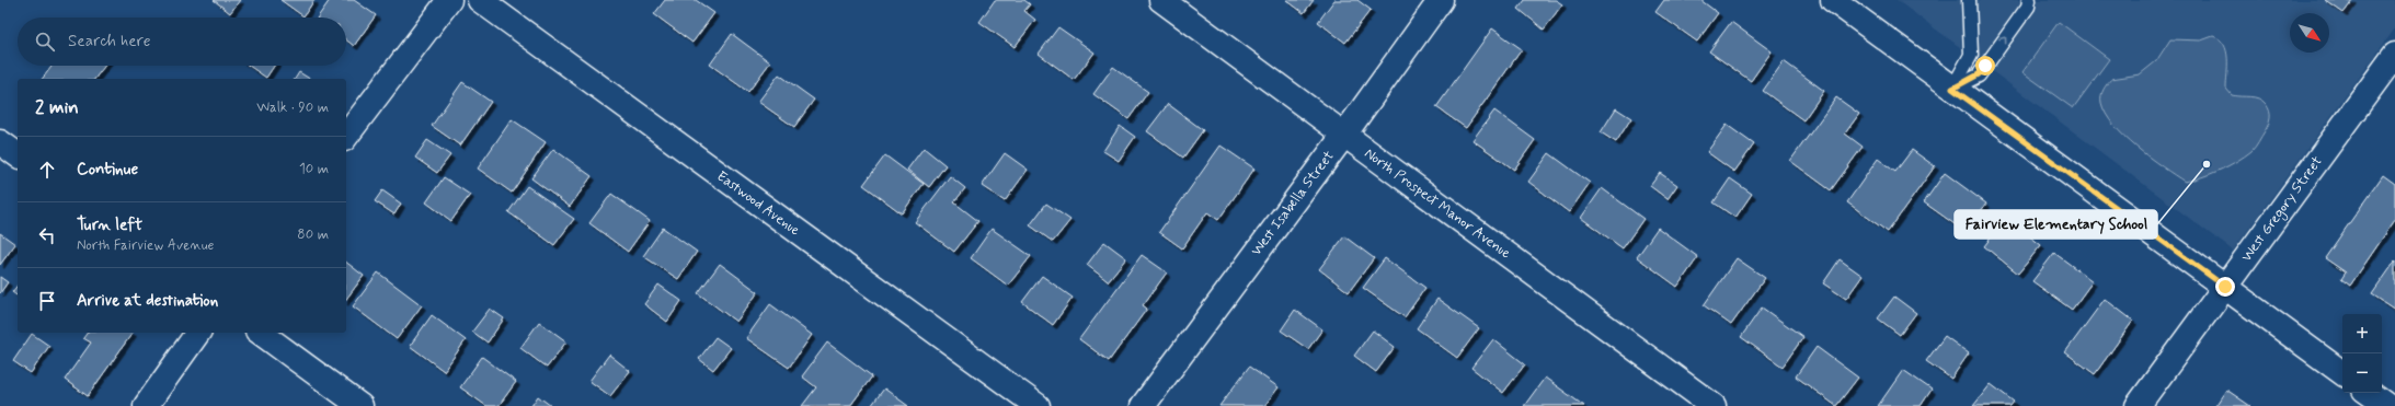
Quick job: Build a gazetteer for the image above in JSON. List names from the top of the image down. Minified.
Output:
{"streets":{"street":["Eastwood Avenue","West Isabella Street","North Prospect Manor Avenue","West Gregory Street"]},"crossings":[["West Isabella Street","North Prospect Manor Avenue"]],"places":["Fairview Elementary School"],"north":"bottom right","page":{"search":"Search here","heading":["2 min","Walk · 90 m"],"list":[["Continue","10 m"],["Turn left","North Fairview Avenue","80 m"],"Arrive at destination"],"map_buttons":["+","−"]}}
